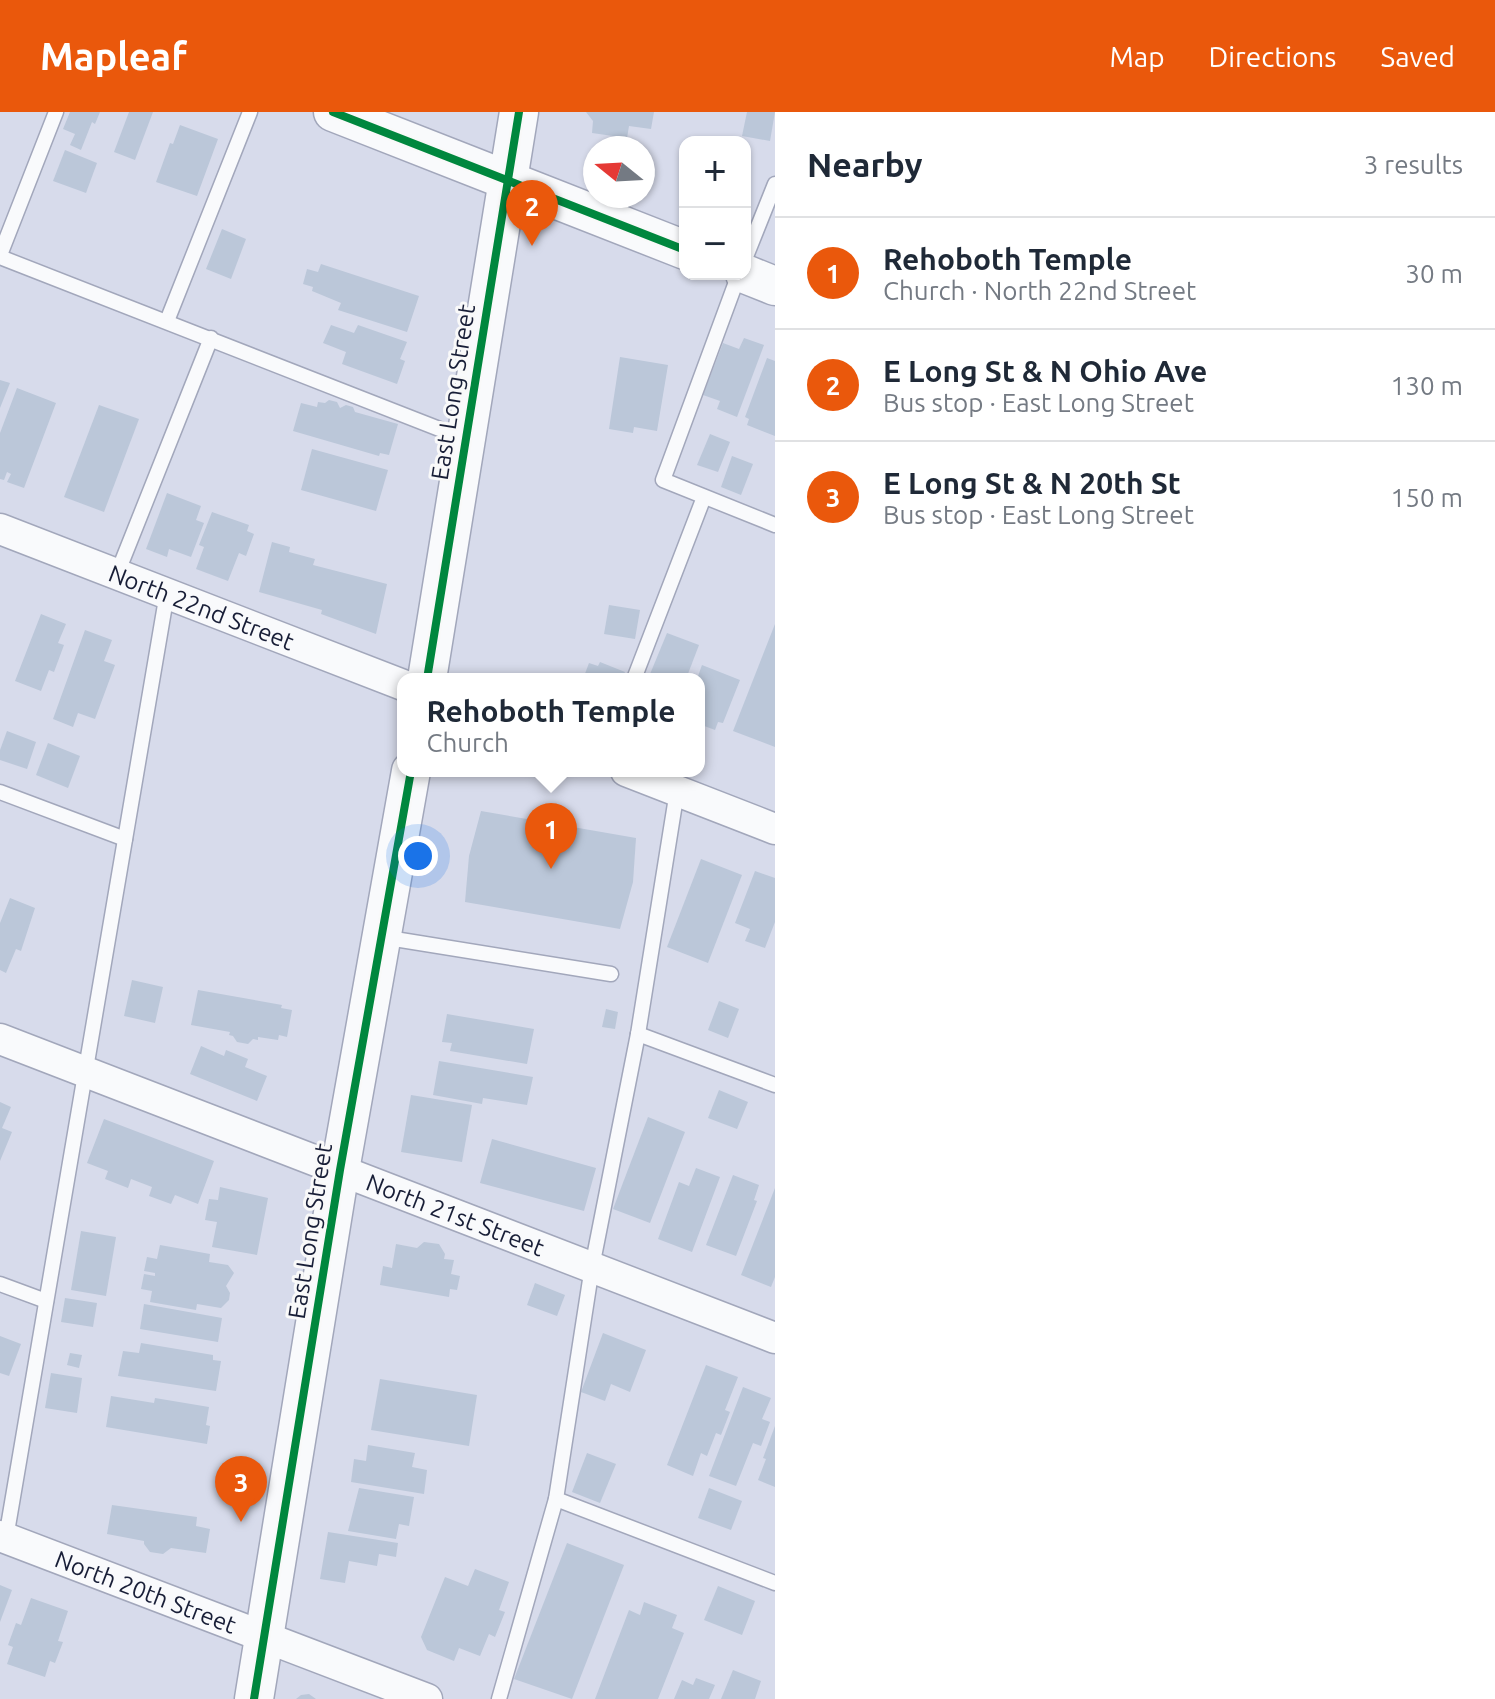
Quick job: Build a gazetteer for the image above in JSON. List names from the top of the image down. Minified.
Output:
{"streets":{"street":["East Long Street","North 22nd Street","North 21st Street","North 20th Street"]},"crossings":[["East Long Street","North 21st Street"],["East Long Street","North 20th Street"]],"north":"left","page":{"header":"Mapleaf","nav":["Map","Directions","Saved"],"heading":["Nearby","3 results"],"map_buttons":["+","−"],"pins":["2","1","3"],"list":[{"mark":"1","name":"Rehoboth Temple","note":"Church · North 22nd Street","value":"30 m"},{"mark":"2","name":"E Long St & N Ohio Ave","note":"Bus stop · East Long Street","value":"130 m"},{"mark":"3","name":"E Long St & N 20th St","note":"Bus stop · East Long Street","value":"150 m"}],"popup":["Rehoboth Temple","Church"]}}
